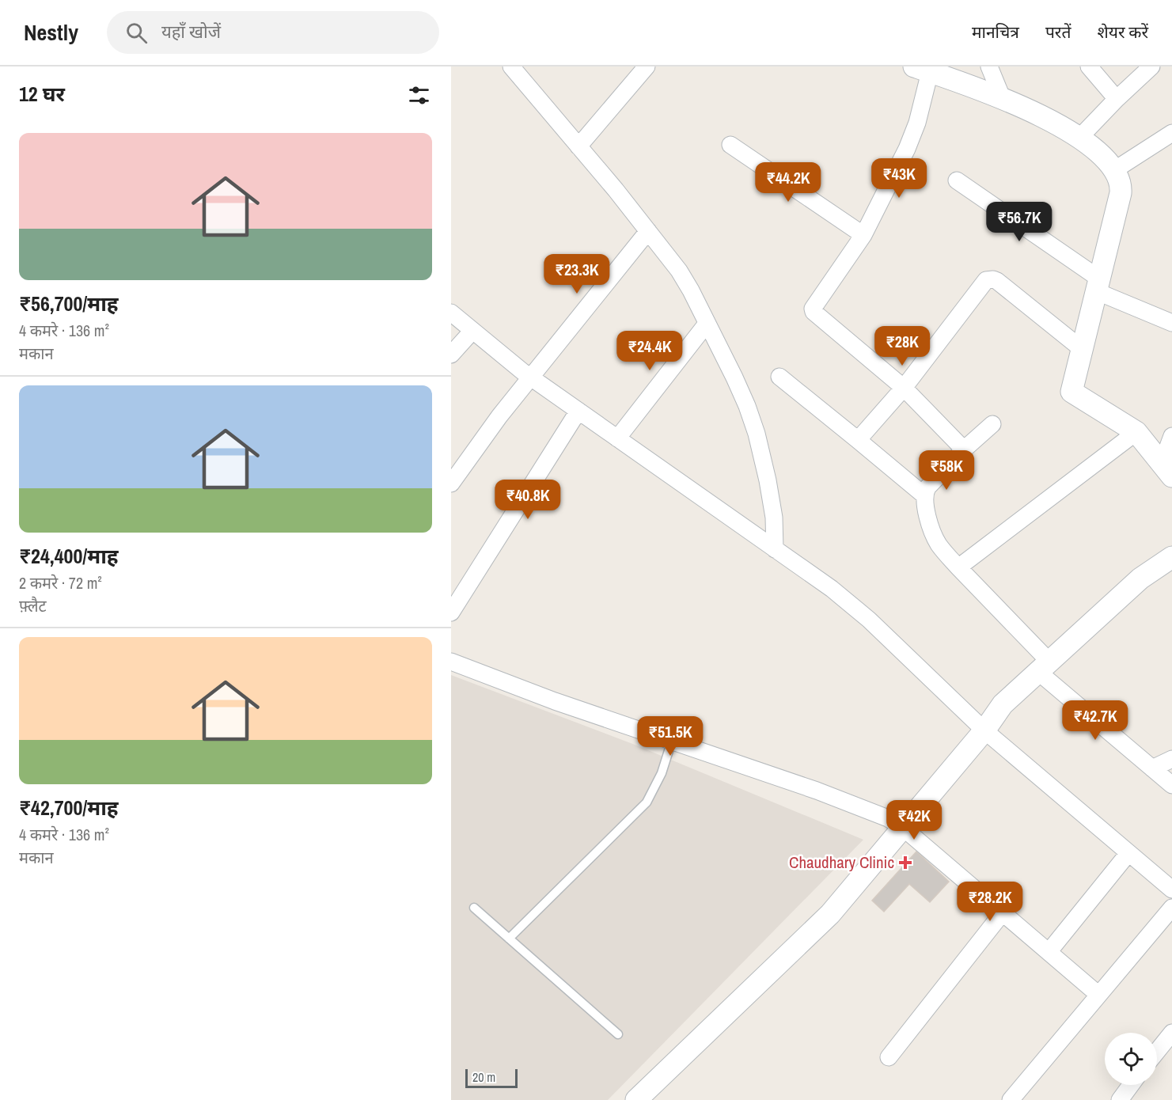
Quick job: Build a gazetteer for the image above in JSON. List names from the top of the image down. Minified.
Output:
{"places":{"health":["Chaudhary Clinic"]},"scale_bar":"20 m","page":{"header":"Nestly","search":"यहाँ खोजें","nav":["मानचित्र","परतें","शेयर करें"],"heading":"12 घर","list":[{"name":"₹56,700/माह","note":"4 कमरे · 136 m² · मकान"},{"name":"₹24,400/माह","note":"2 कमरे · 72 m² · फ़्लैट"},{"name":"₹42,700/माह","note":"4 कमरे · 136 m² · मकान"}],"price":["₹43K","₹44.2K","₹56.7K","₹23.3K","₹28K","₹24.4K","₹58K","₹40.8K","₹42.7K","₹51.5K","₹42K","₹28.2K"],"scale":"20 m"}}
